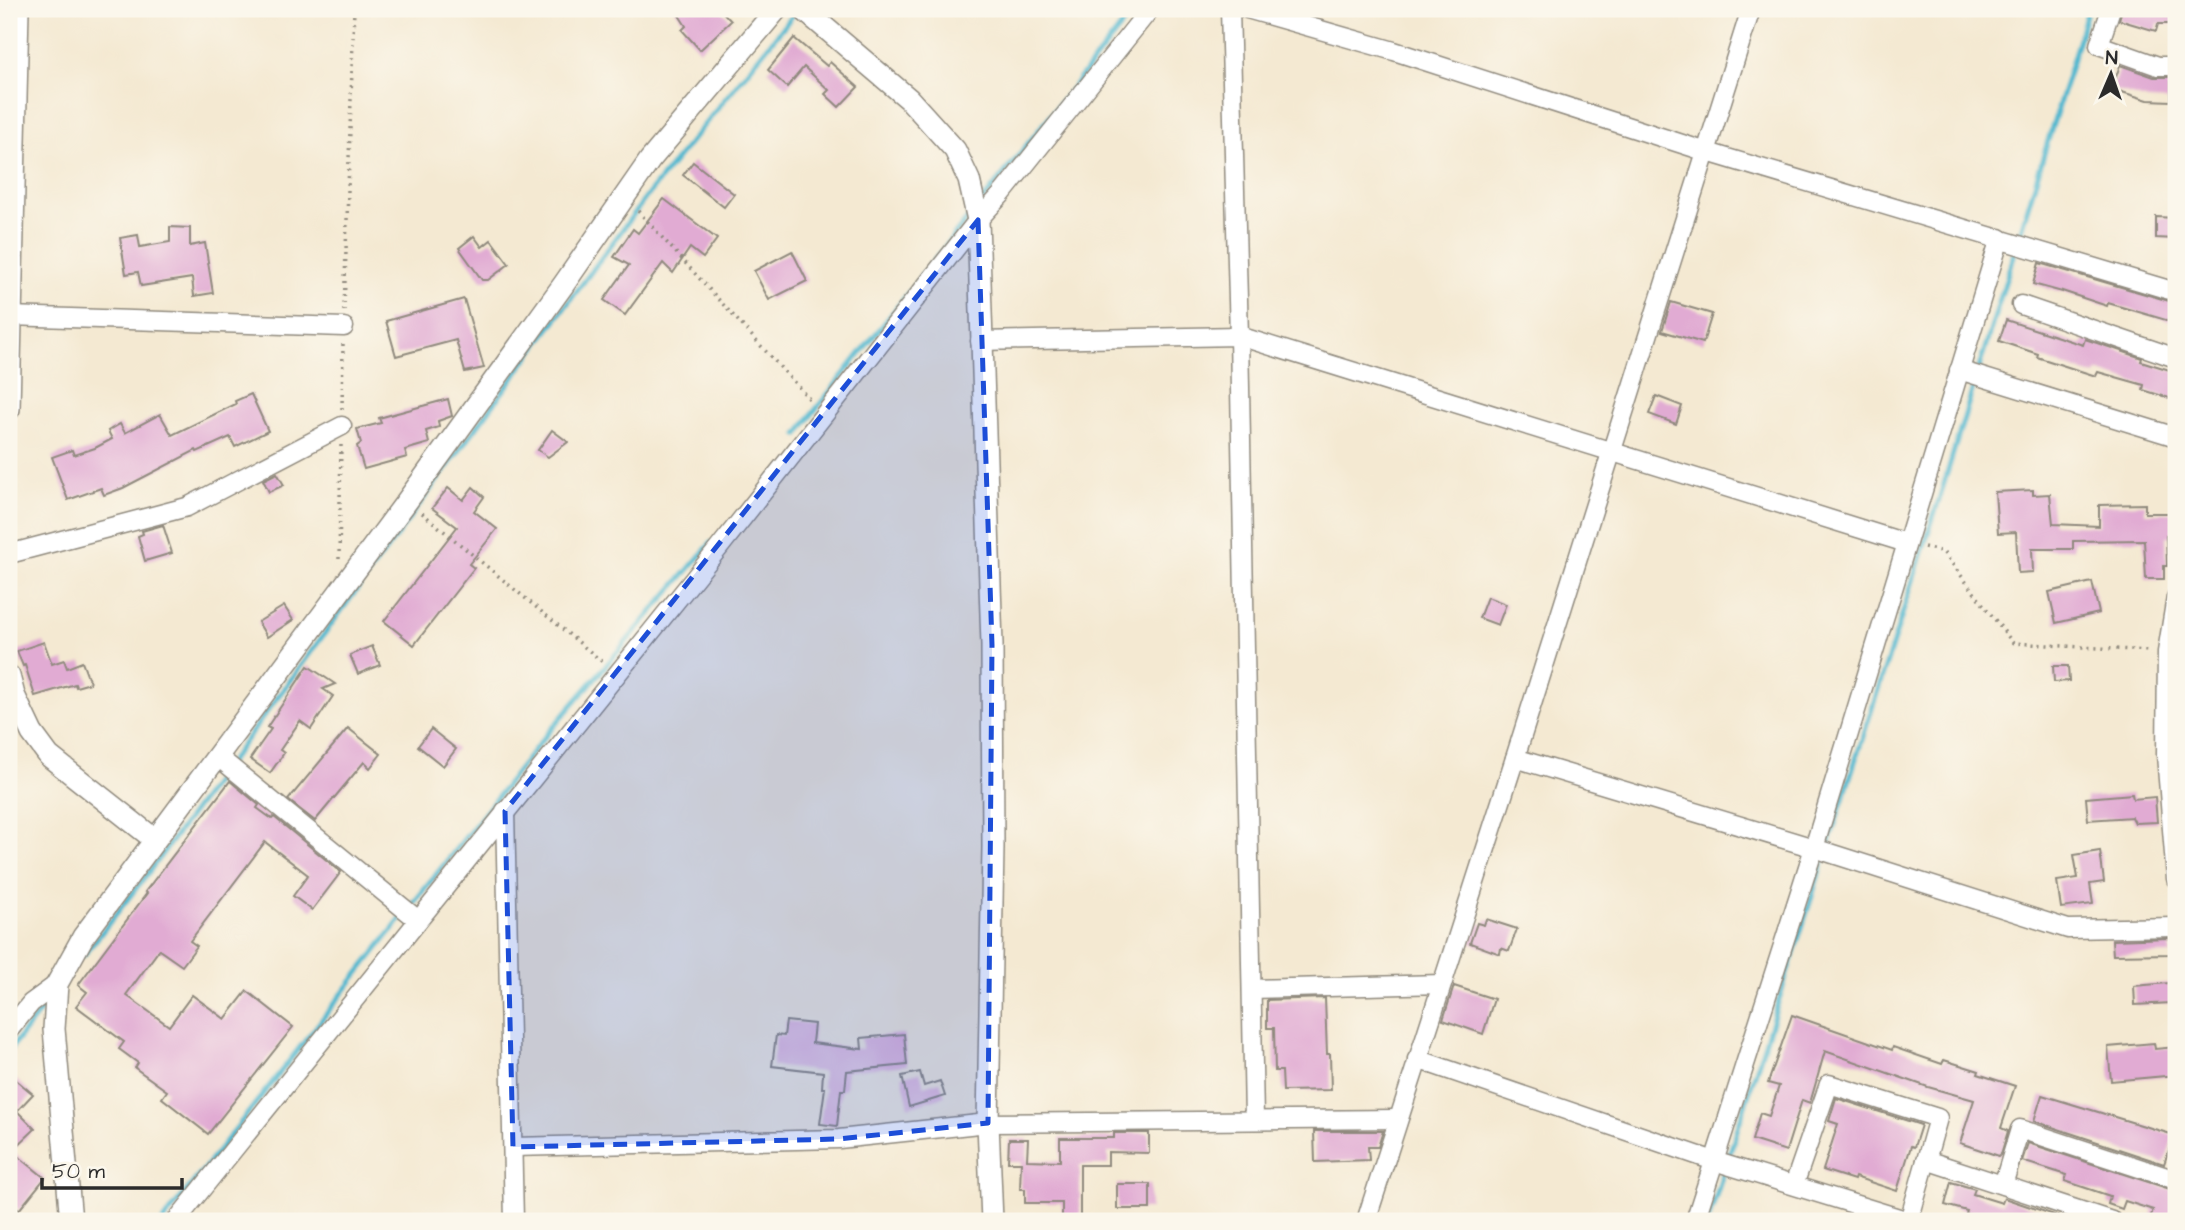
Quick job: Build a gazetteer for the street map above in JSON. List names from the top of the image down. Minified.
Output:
{"scale_bar":"50 m","north":"top"}
